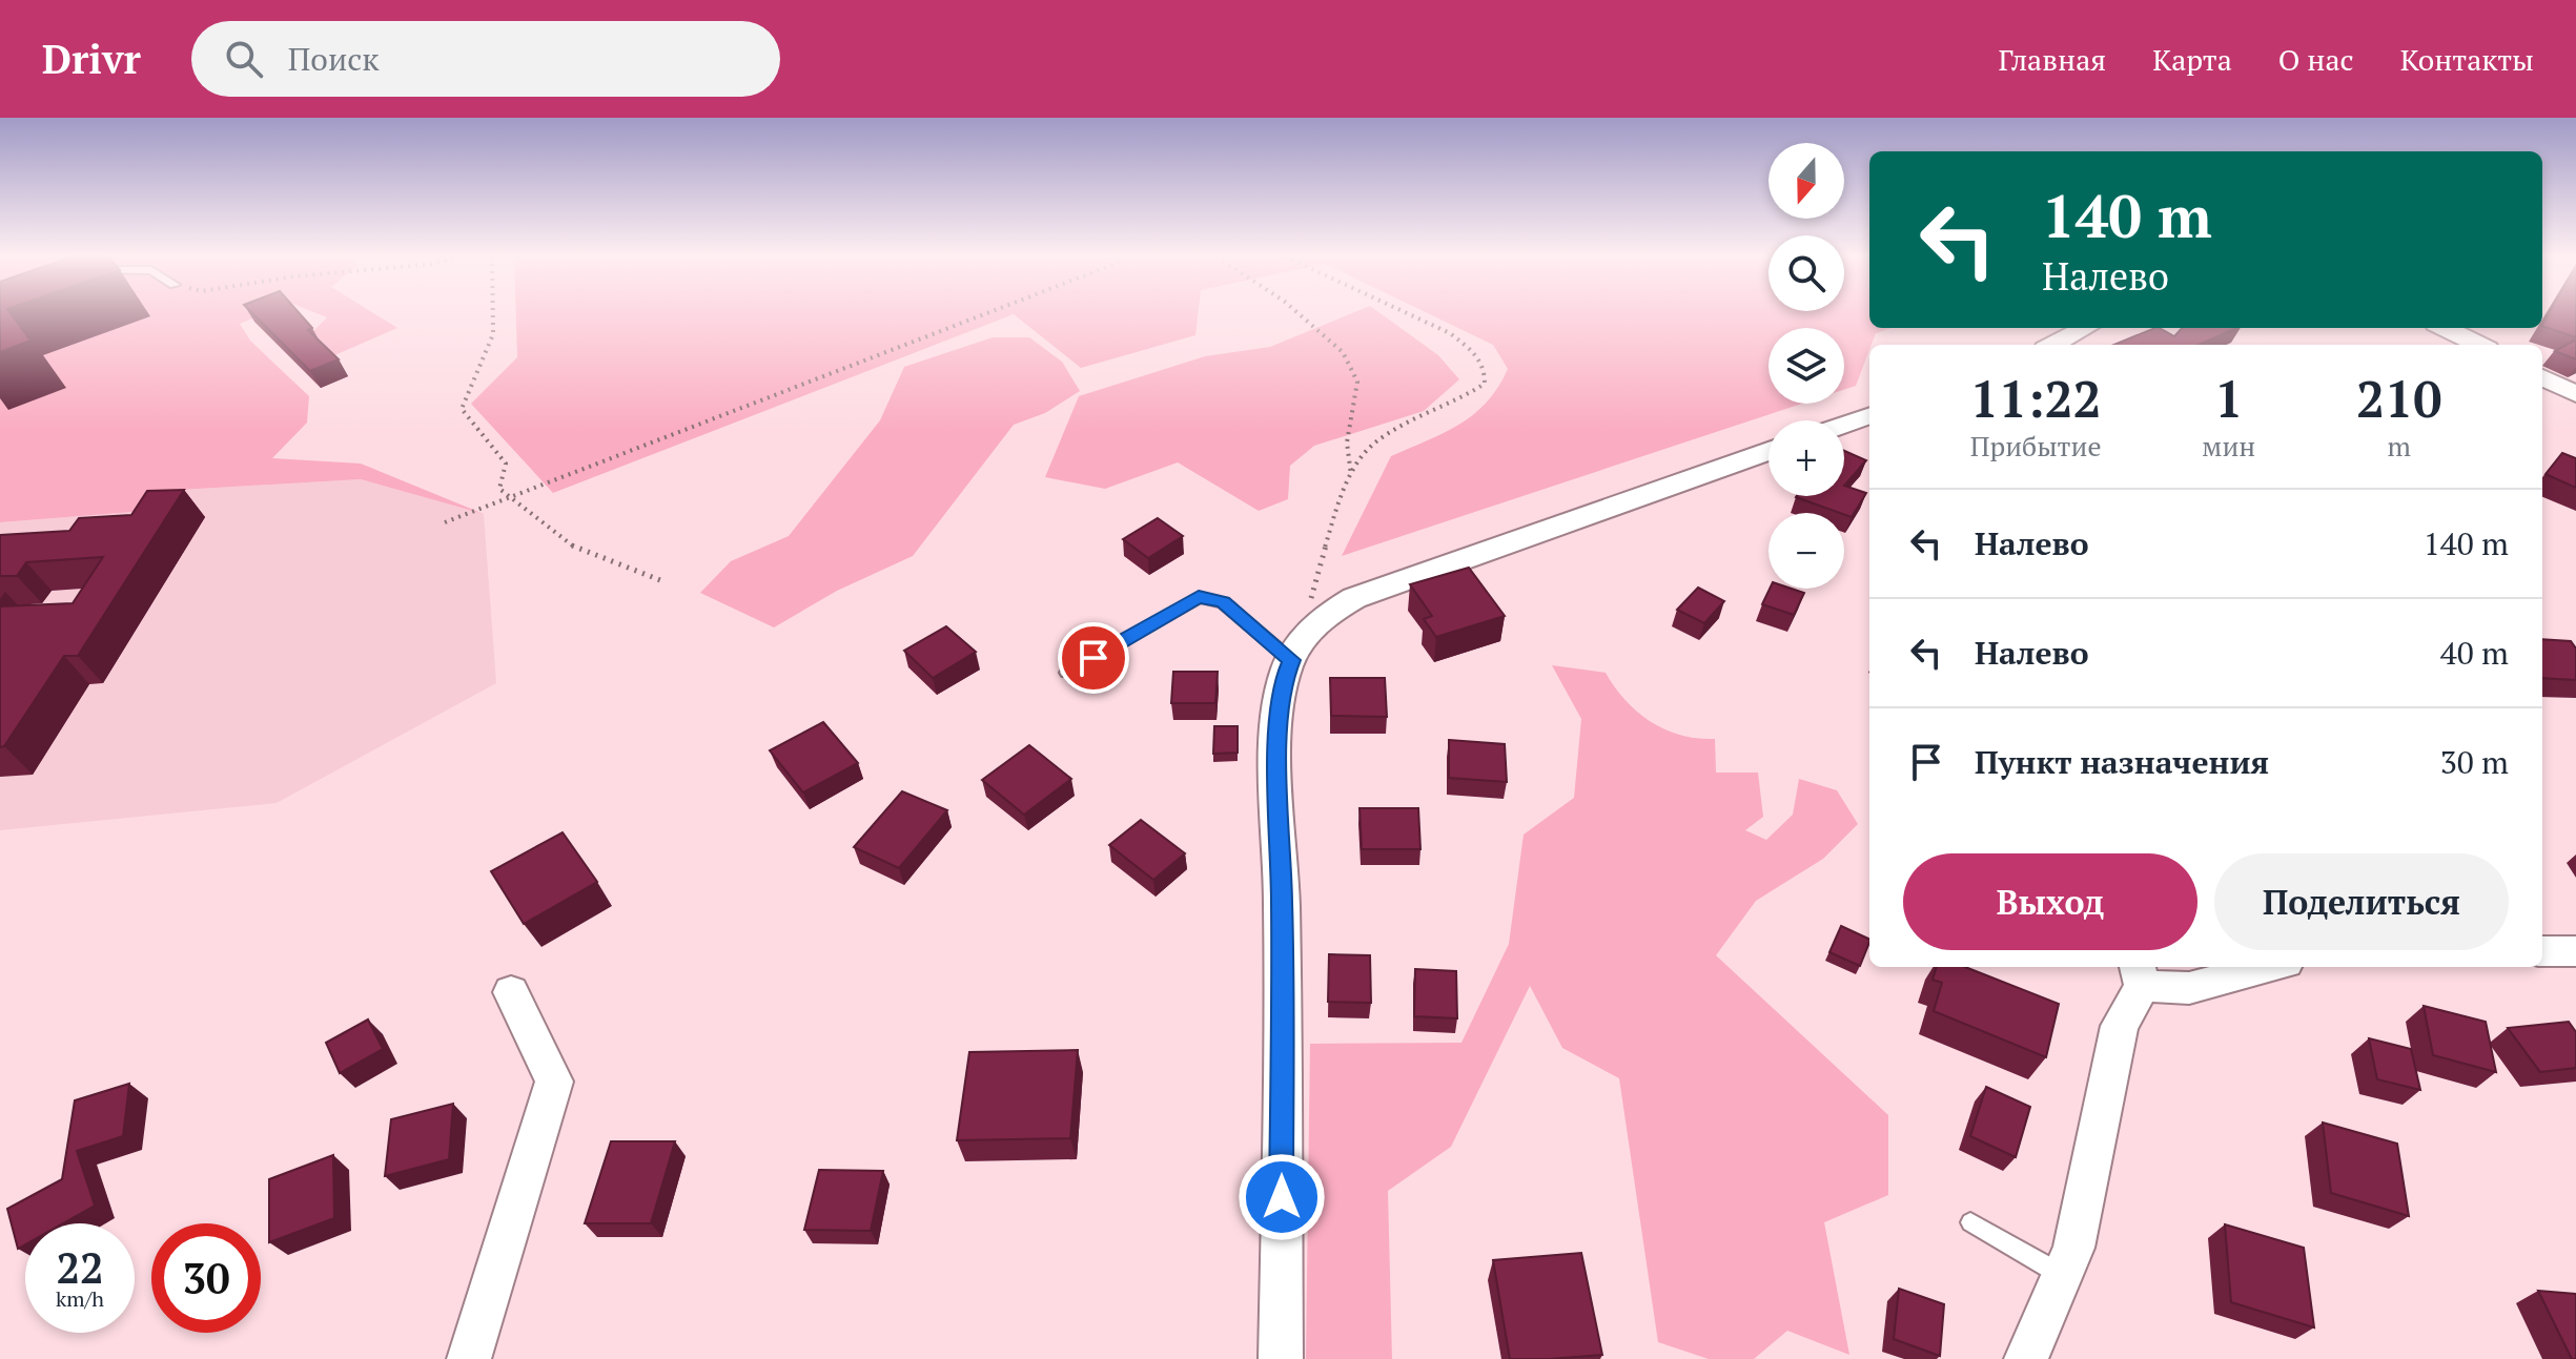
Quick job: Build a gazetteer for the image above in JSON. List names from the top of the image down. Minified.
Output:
{"north":"bottom","page":{"header":"Drivr","search":"Поиск","nav":["Главная","Карта","О нас","Контакты"],"map_buttons":["+","−"],"turn":["140 m","Налево"],"eta":["11:22","Прибытие","1","мин","210","m"],"list":[{"name":"Налево","value":"140 m"},{"name":"Налево","value":"40 m"},{"name":"Пункт назначения","value":"30 m"}],"buttons":["Выход","Поделиться"],"speed":"22 km/h","limit":"30"}}
